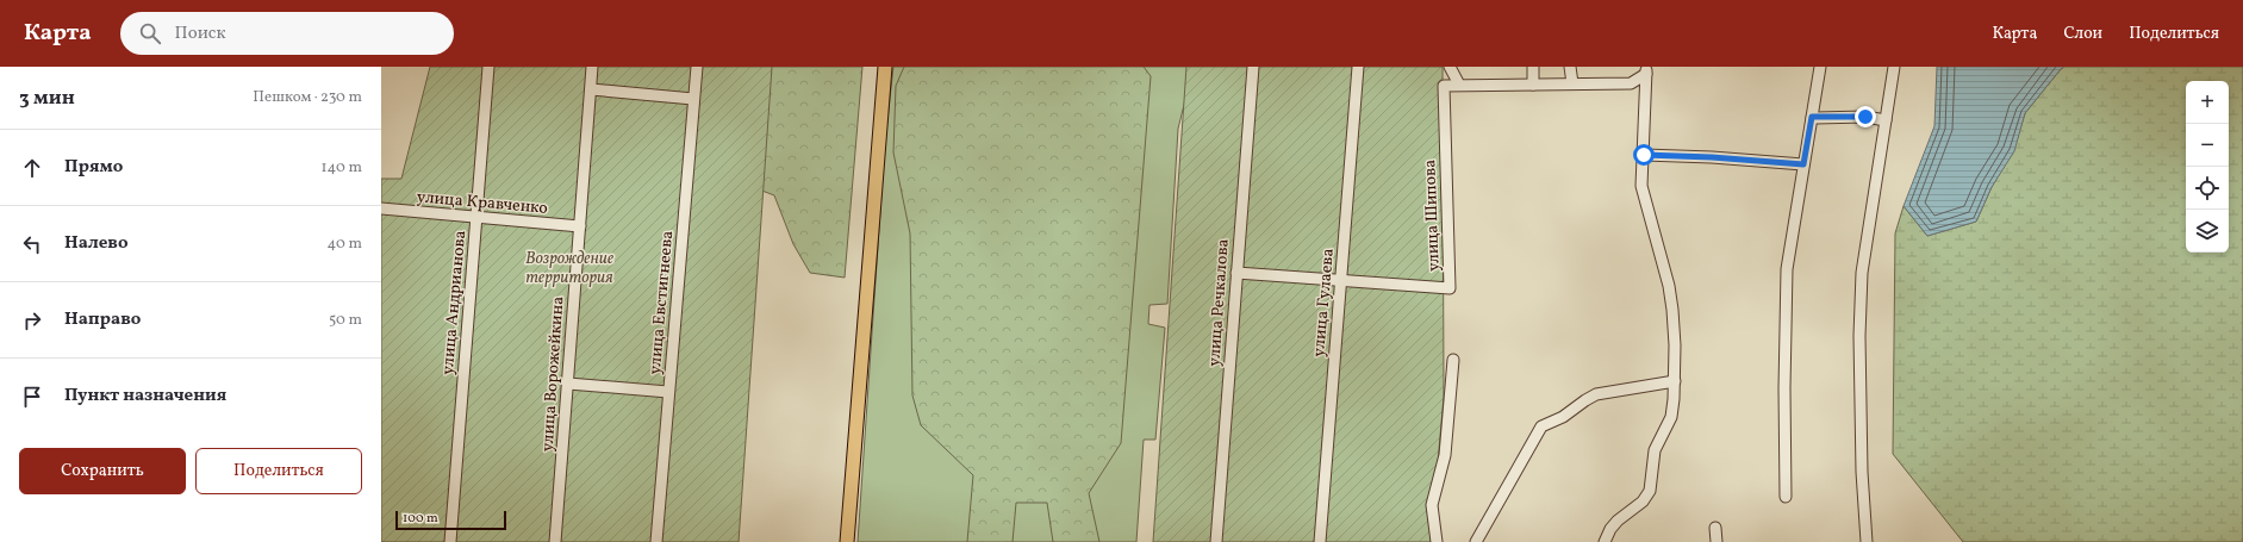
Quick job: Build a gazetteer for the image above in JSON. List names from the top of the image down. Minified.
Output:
{"streets":{"street":["улица Кравченко","улица Шипова","улица Андрианова","улица Евстигнеева","улица Речкалова","улица Гулаева","улица Ворожейкина"]},"crossings":[["улица Кравченко","улица Андрианова"],["улица Кравченко","улица Ворожейкина"],["улица Шипова","улица Речкалова"],["улица Шипова","улица Гулаева"]],"parks":["Возрождение территория"],"scale_bar":"100 m","page":{"header":"Карта","search":"Поиск","nav":["Карта","Слои","Поделиться"],"heading":["3 мин","Пешком · 230 m"],"map_buttons":["+","−"],"list":[["Прямо","140 m"],["Налево","40 m"],["Направо","50 m"],"Пункт назначения"],"buttons":["Сохранить","Поделиться"],"scale":"100 m"}}
